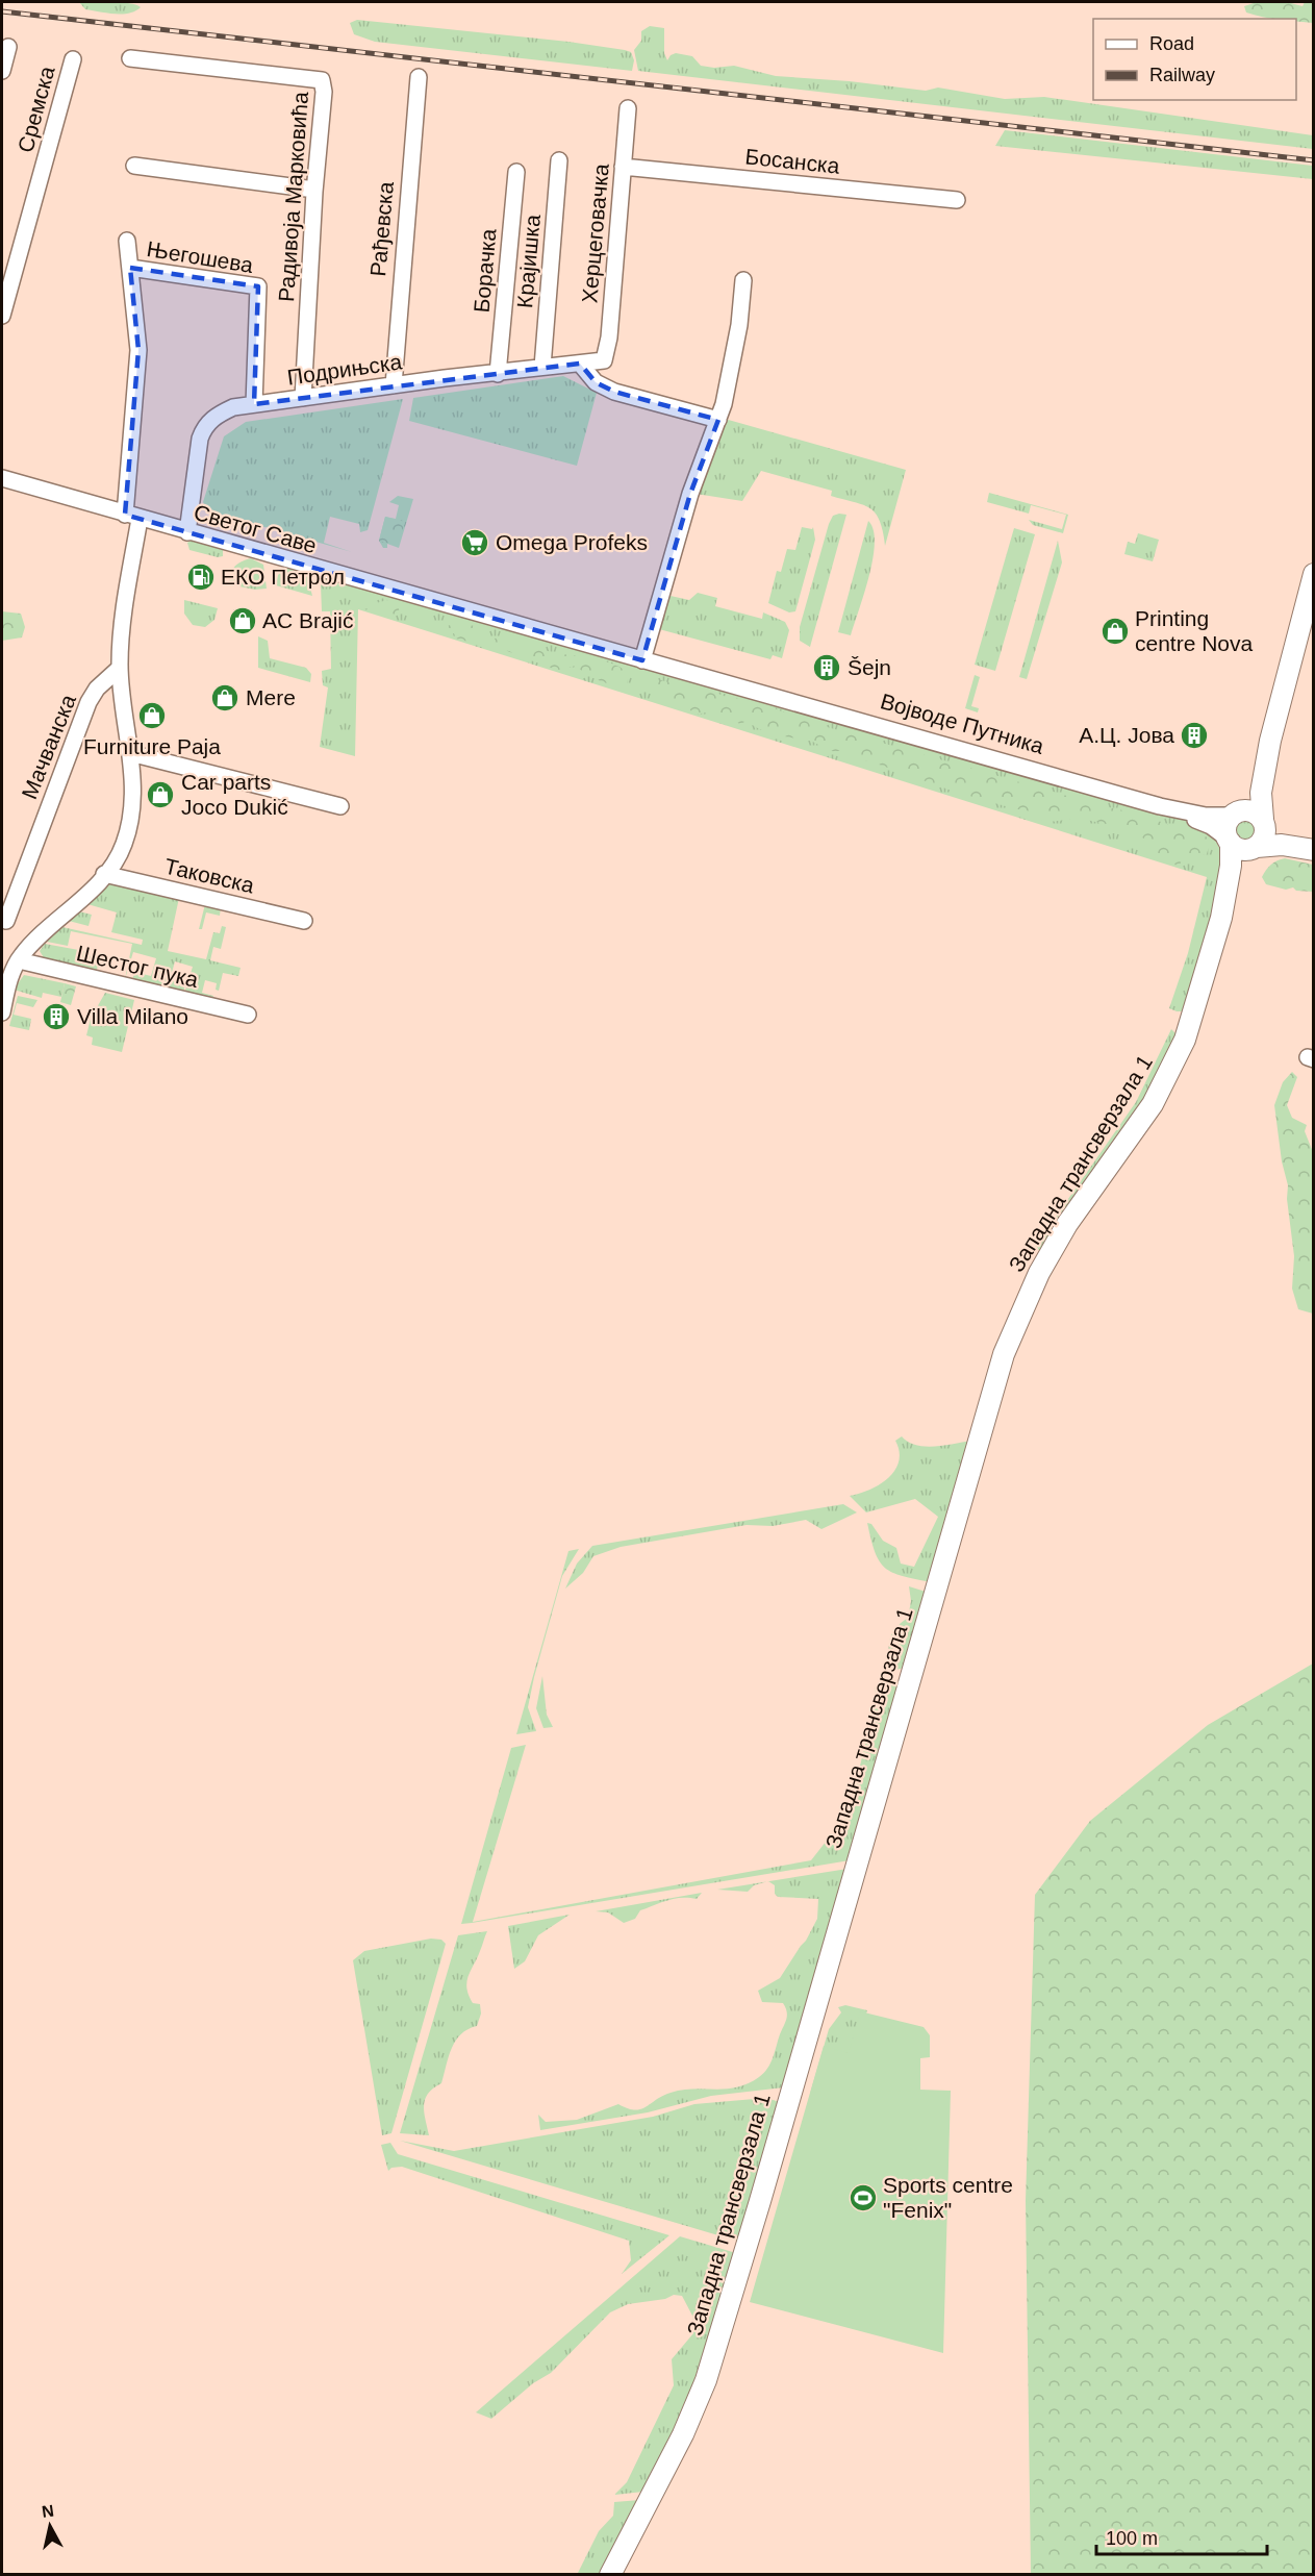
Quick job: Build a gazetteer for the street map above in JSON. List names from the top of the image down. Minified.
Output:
{"streets":{"main road":["Западна трансверзала 1"],"street":["Сремска","Босанска","Радивоја Марковића","Рађевска","Херцеговачка","Његошева","Крајишка","Борачка","Подрињска","Светог Саве","Војводе Путника","Мачванска","Таковска","Шестог пука"]},"crossings":[["Босанска","Херцеговачка"],["Радивоја Марковића","Подрињска"],["Рађевска","Подрињска"],["Херцеговачка","Подрињска"],["Његошева","Подрињска"],["Његошева","Светог Саве"],["Његошева","Мачванска"],["Његошева","Таковска"],["Његошева","Шестог пука"],["Крајишка","Подрињска"],["Борачка","Подрињска"],["Подрињска","Светог Саве"],["Светог Саве","Војводе Путника"],["Војводе Путника","Западна трансверзала 1"]],"places":{"supermarket":["Omega Profeks"],"fuel station":["ЕКО Петрол"],"shop":["AC Brajić","Printing centre Nova","Mere","Furniture Paja","Car parts Joco Dukić"],"building":["Šejn","А.Ц. Јова","Villa Milano"],"sports":["Sports centre \"Fenix\""]},"legend":["Road","Railway"],"scale_bar":"100 m","north":"top"}
